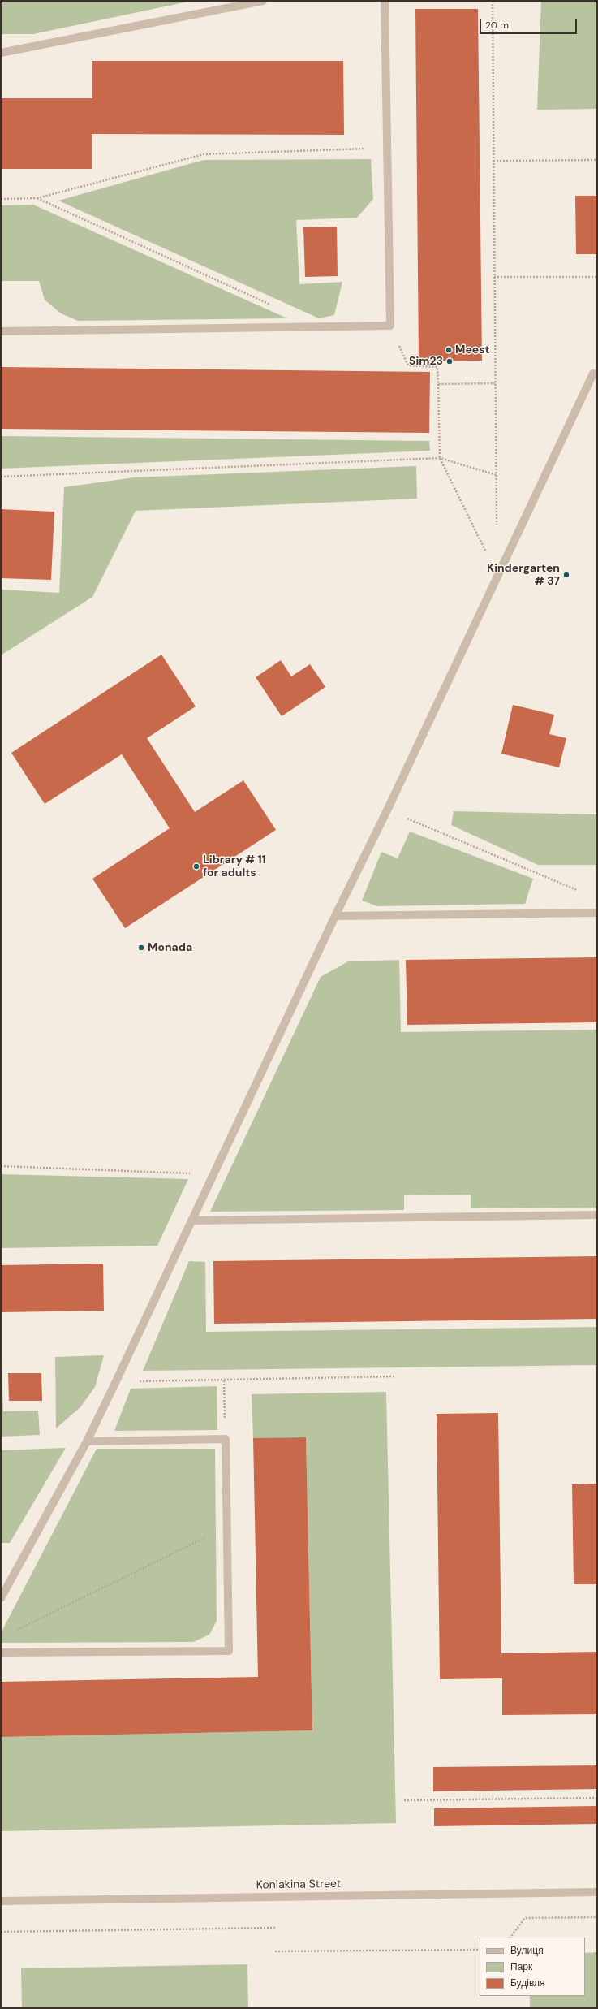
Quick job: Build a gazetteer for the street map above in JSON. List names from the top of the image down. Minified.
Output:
{"streets":{"street":["Koniakina Street"]},"places":["Meest","Sim23","Kindergarten # 37","Library # 11 for adults","Monada"],"legend":["Вулиця","Парк","Будівля"],"scale_bar":"20 m"}
